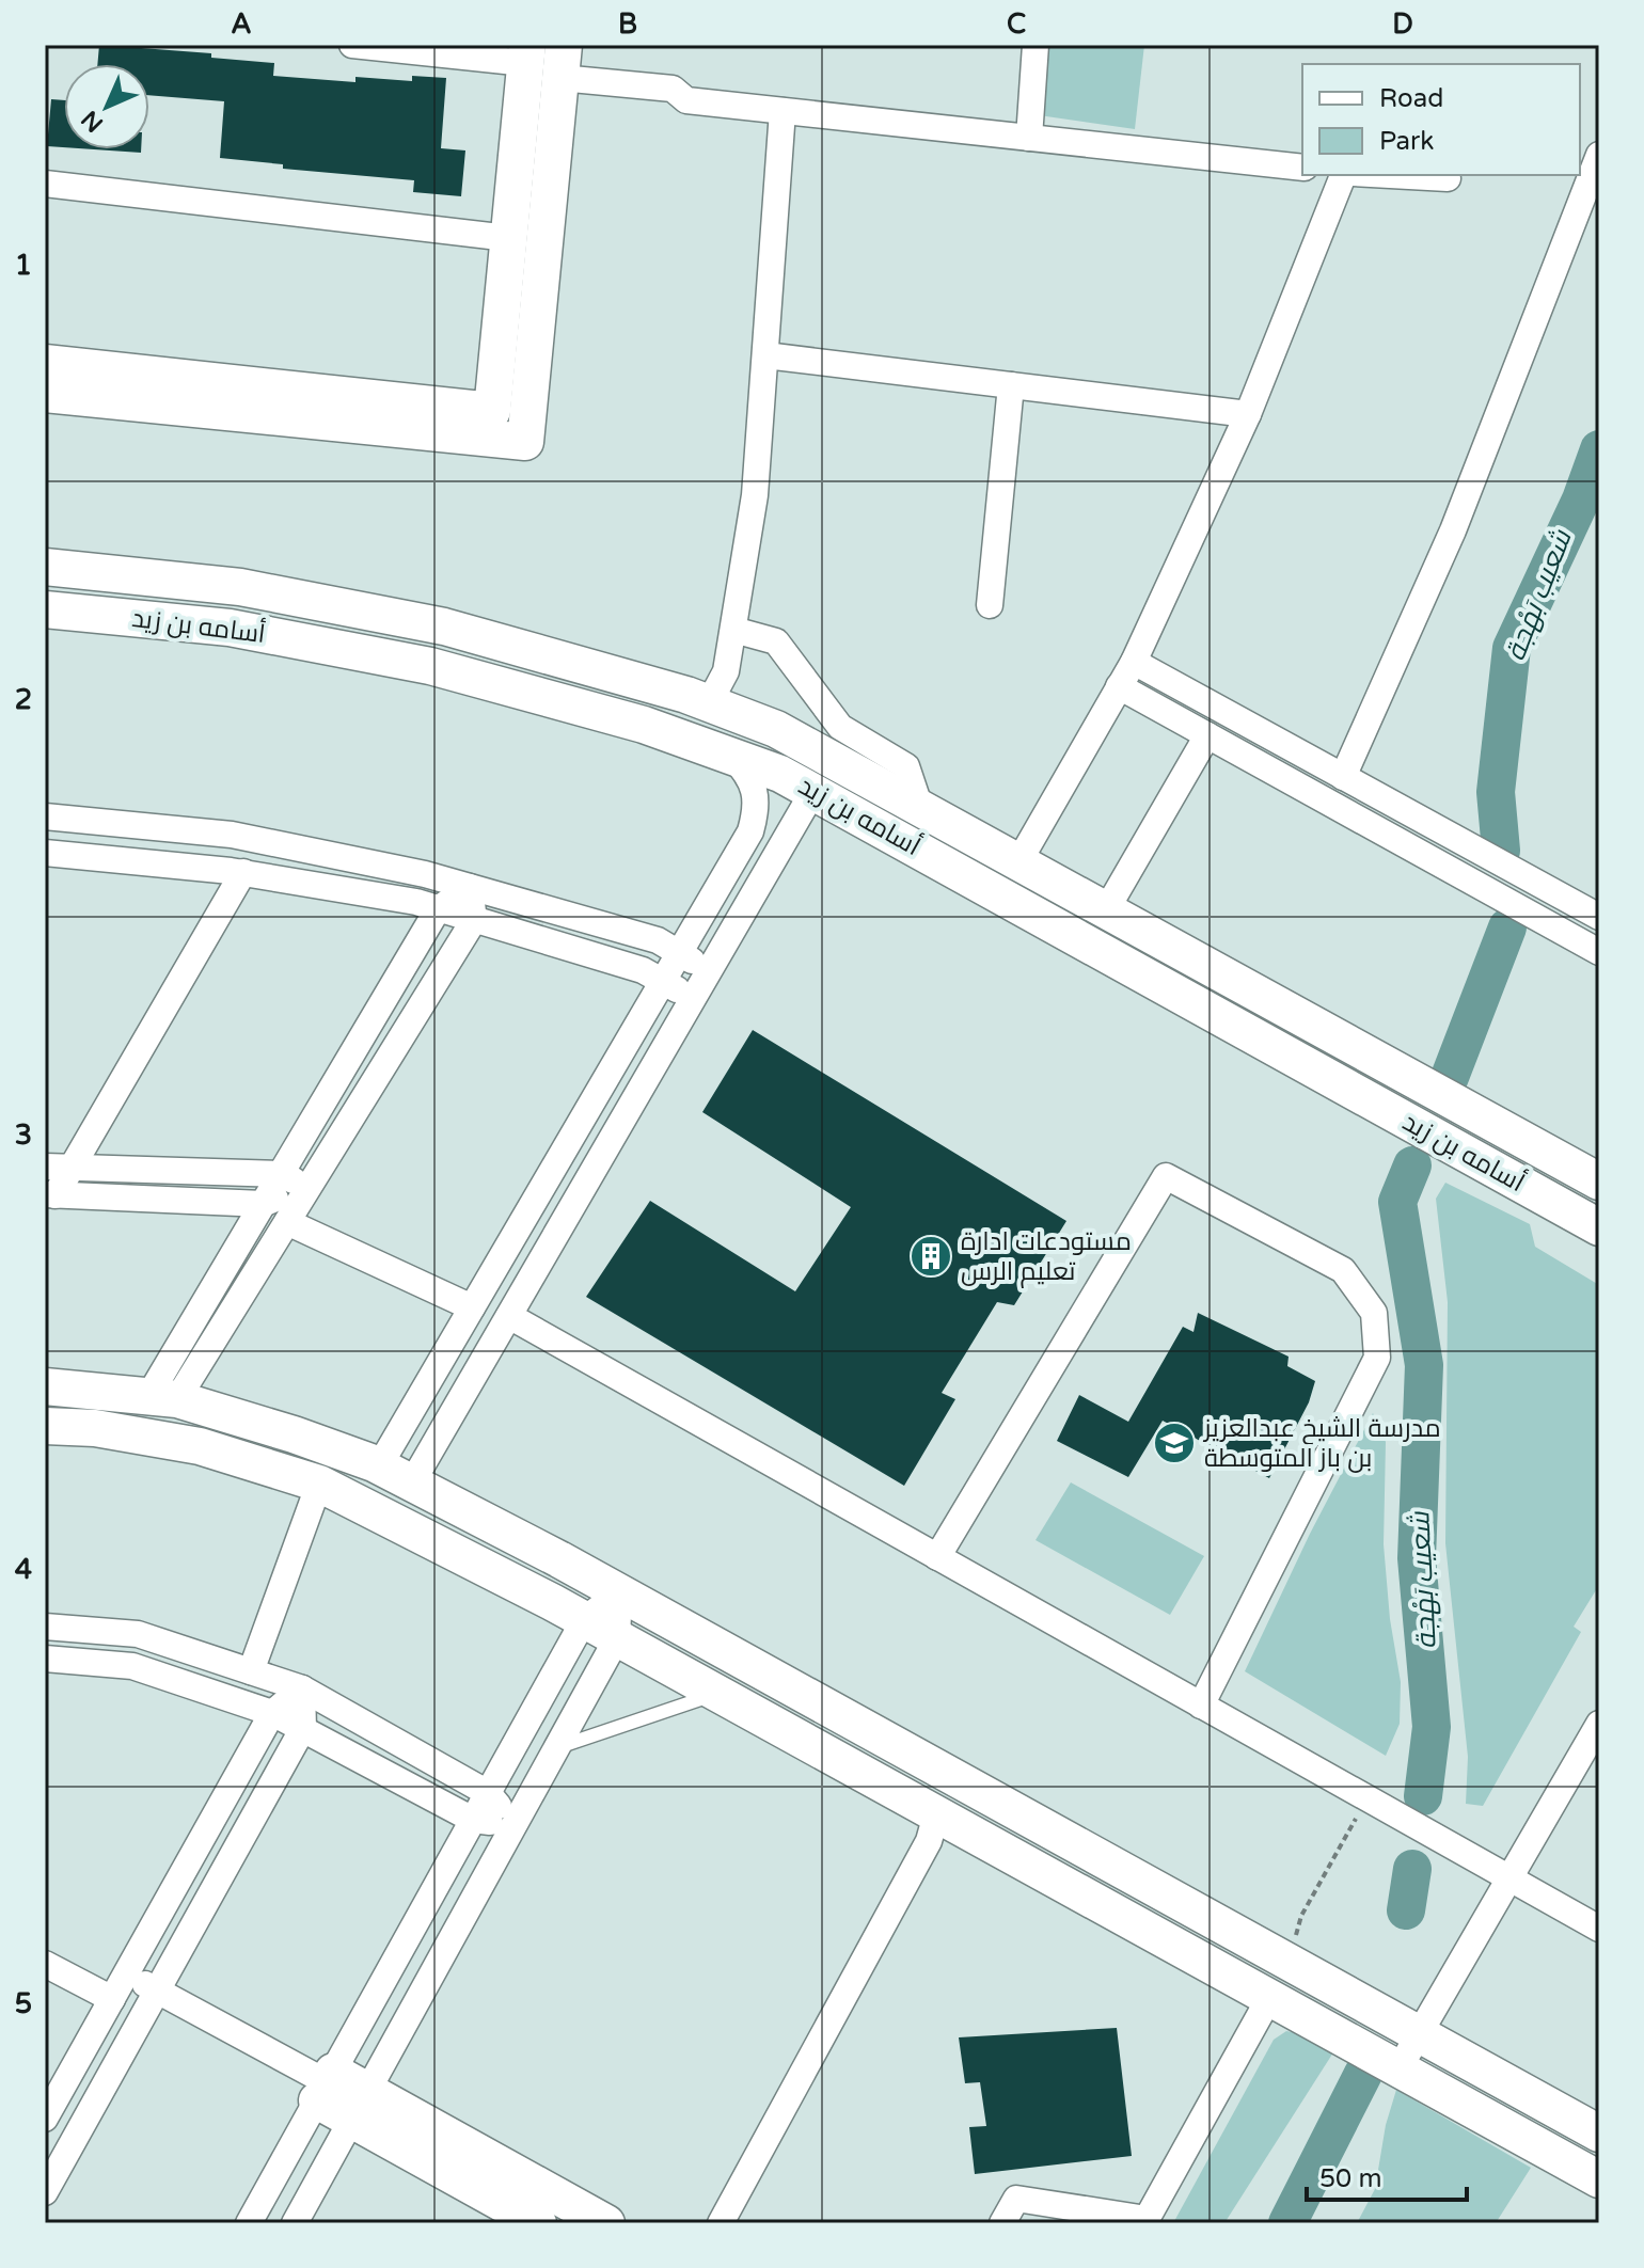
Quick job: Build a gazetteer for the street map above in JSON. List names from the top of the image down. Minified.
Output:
{"streets":{"street":["أسامه بن زيد"]},"water":["شعيب بَهْجة"],"places":{"building":["مستودعات ادارة تعليم الرس"],"school or university":["مدرسة الشيخ عبدالعزيز بن باز المتوسطة"]},"legend":["Road","Park"],"scale_bar":"50 m","north":"bottom left","grid":{"columns":["A","B","C","D"],"rows":["1","2","3","4","5"]}}
